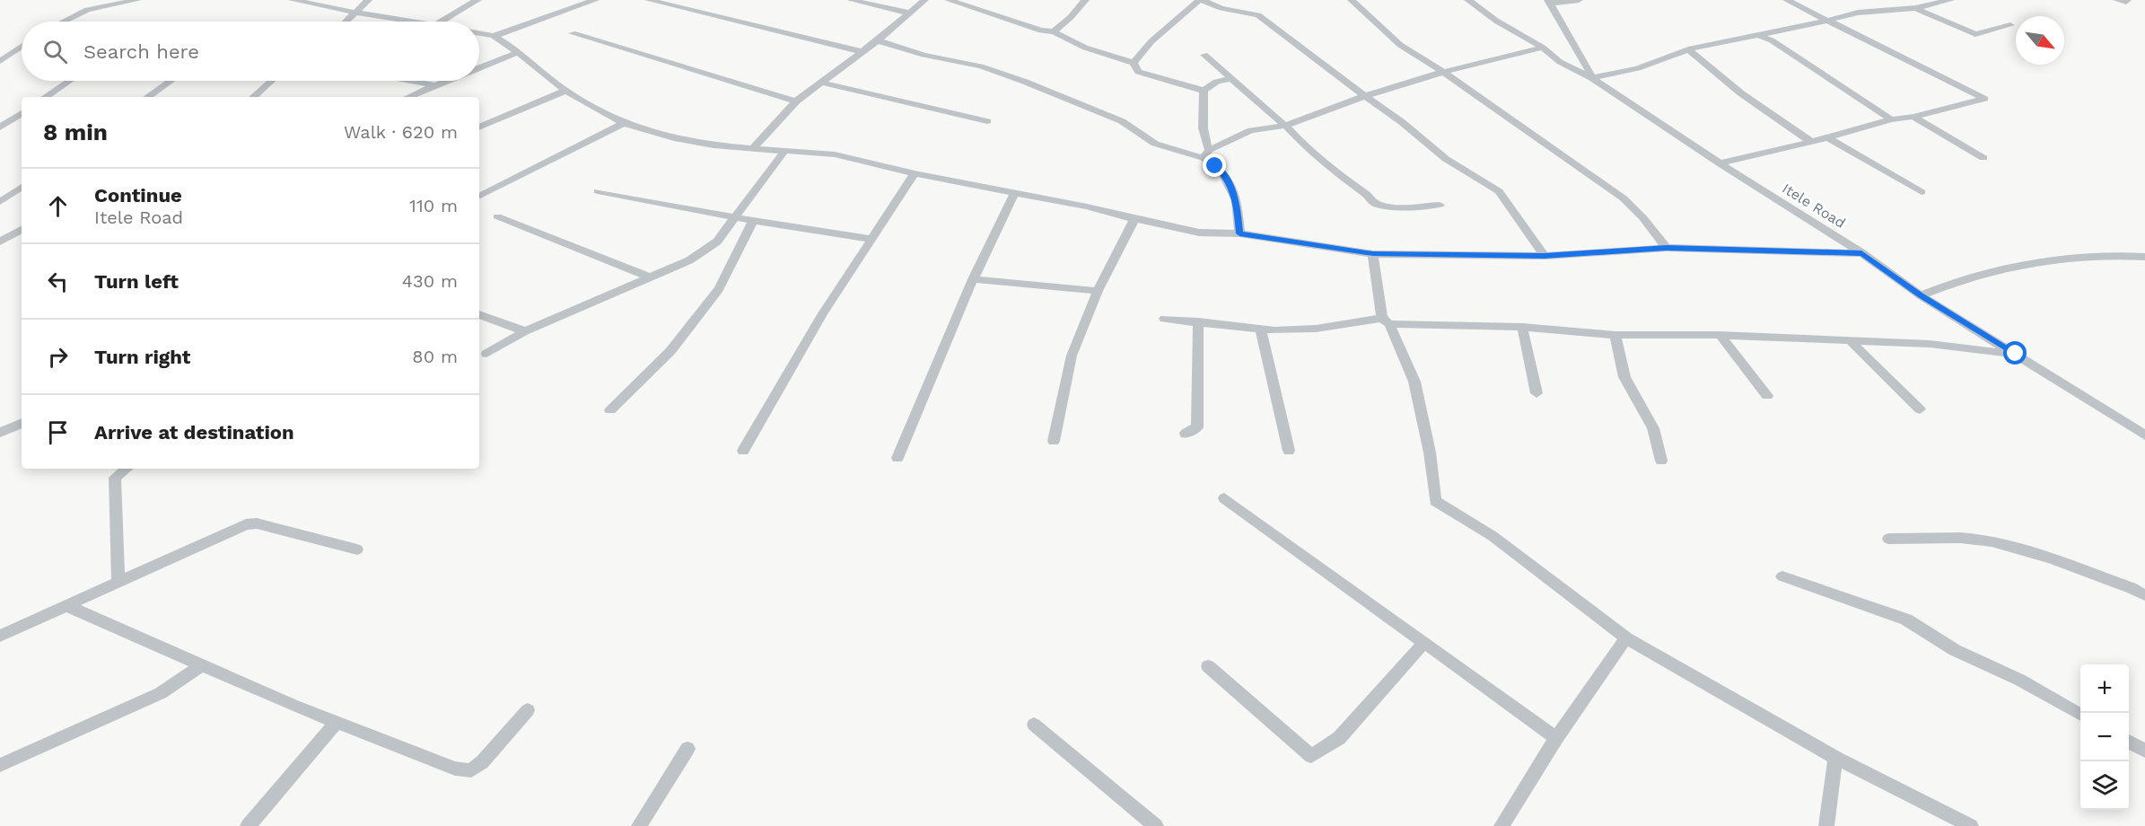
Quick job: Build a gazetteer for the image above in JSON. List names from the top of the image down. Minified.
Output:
{"streets":{"street":["Itele Road"]},"north":"bottom right","page":{"search":"Search here","heading":["8 min","Walk · 620 m"],"list":[["Continue","Itele Road","110 m"],["Turn left","430 m"],["Turn right","80 m"],"Arrive at destination"],"map_buttons":["+","−"]}}
